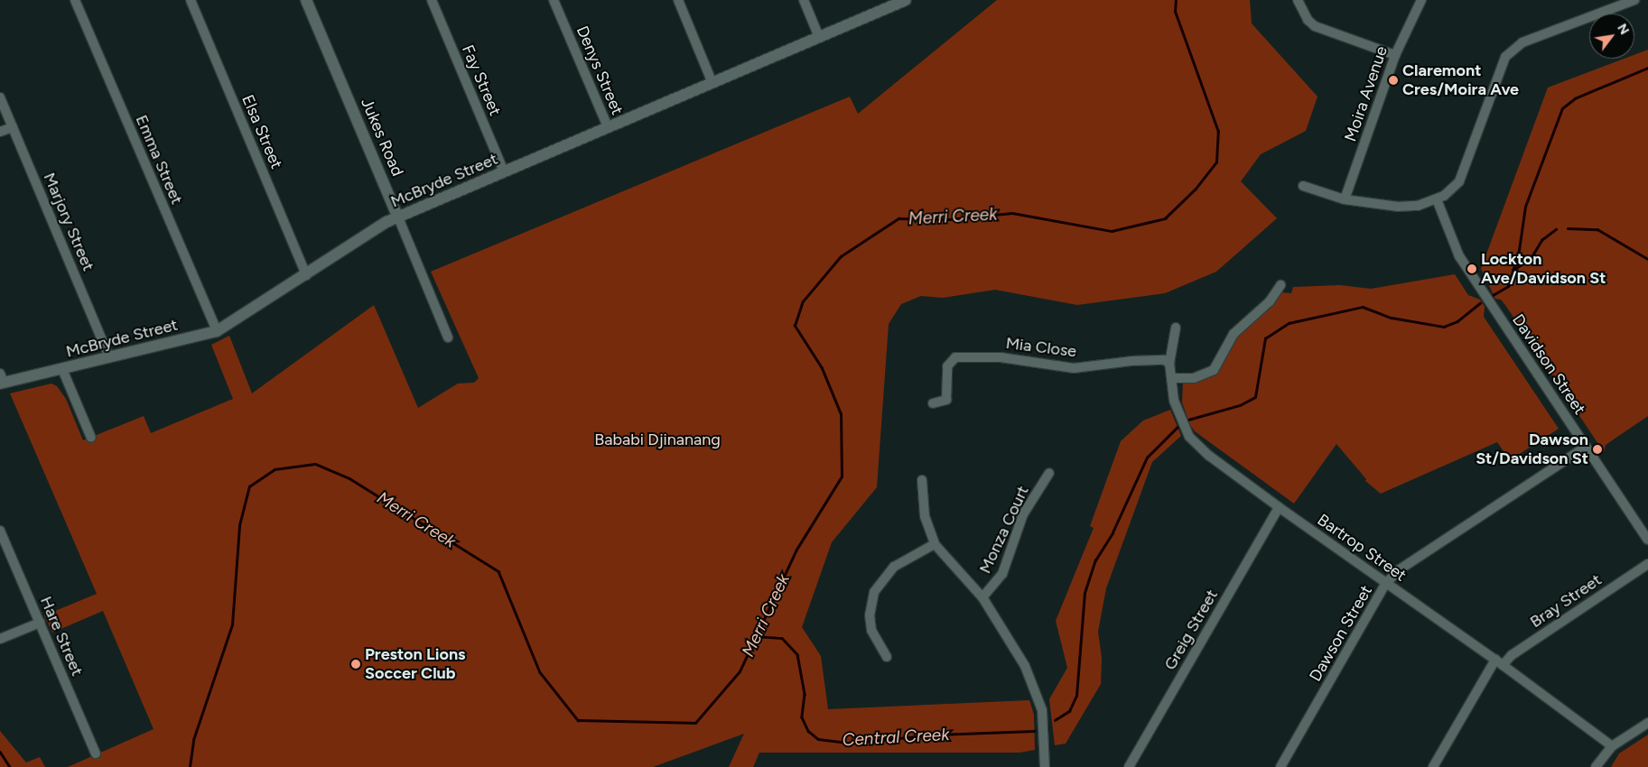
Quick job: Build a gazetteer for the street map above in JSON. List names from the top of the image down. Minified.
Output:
{"streets":{"street":["Denys Street","Fay Street","Moira Avenue","Elsa Street","Jukes Road","Emma Street","McBryde Street","Marjory Street","Mia Close","Davidson Street","Monza Court","Bartrop Street","Bray Street","Greig Street","Dawson Street","Hare Street"]},"crossings":[["Denys Street","McBryde Street"],["Fay Street","McBryde Street"],["Elsa Street","McBryde Street"],["Jukes Road","McBryde Street"],["Emma Street","McBryde Street"],["McBryde Street","Marjory Street"],["Mia Close","Bartrop Street"],["Davidson Street","Dawson Street"],["Bartrop Street","Bray Street"],["Bartrop Street","Greig Street"],["Bartrop Street","Dawson Street"]],"water":["Merri Creek","Central Creek"],"parks":["Bababi Djinanang"],"places":["Claremont Cres/Moira Ave","Lockton Ave/Davidson St","Dawson St/Davidson St","Preston Lions Soccer Club"],"north":"top right"}
